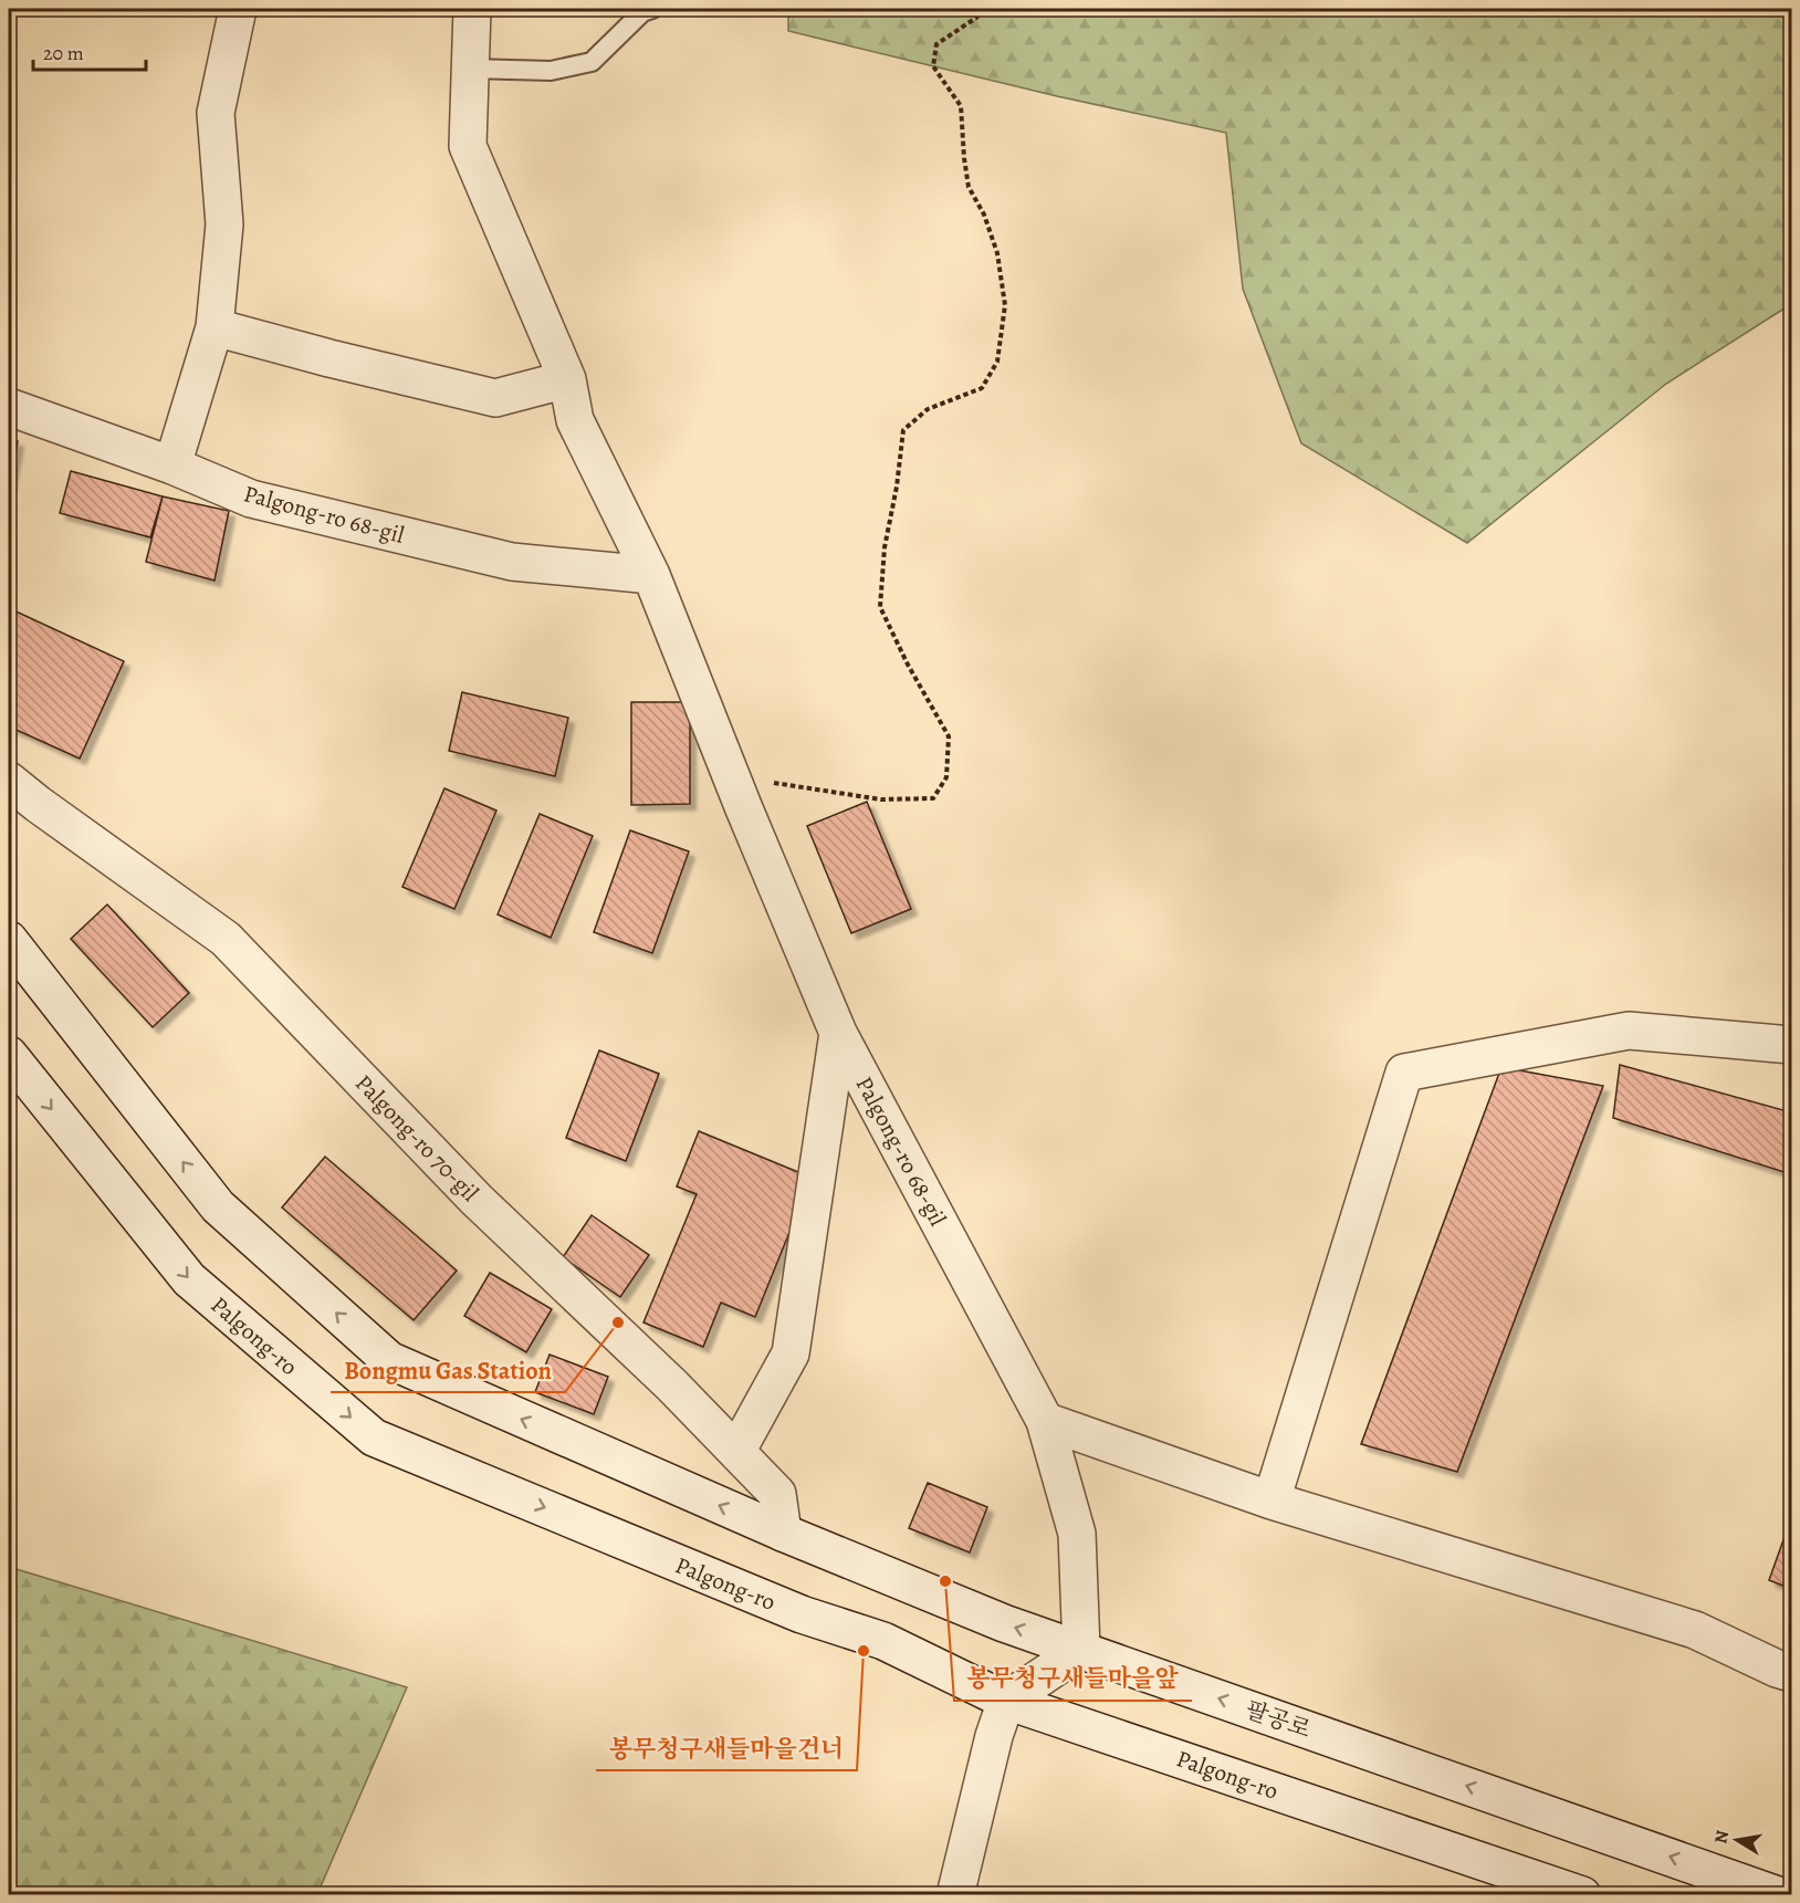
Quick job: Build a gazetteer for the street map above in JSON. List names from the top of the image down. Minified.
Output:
{"streets":{"street":["Palgong-ro 68-gil","Palgong-ro 70-gil","Palgong-ro","팔공로"]},"crossings":[["Palgong-ro 68-gil","팔공로"],["Palgong-ro 70-gil","팔공로"]],"one_way":["Palgong-ro"],"places":["Bongmu Gas Station","봉무청구새들마을앞","봉무청구새들마을건너"],"scale_bar":"20 m","north":"left"}
